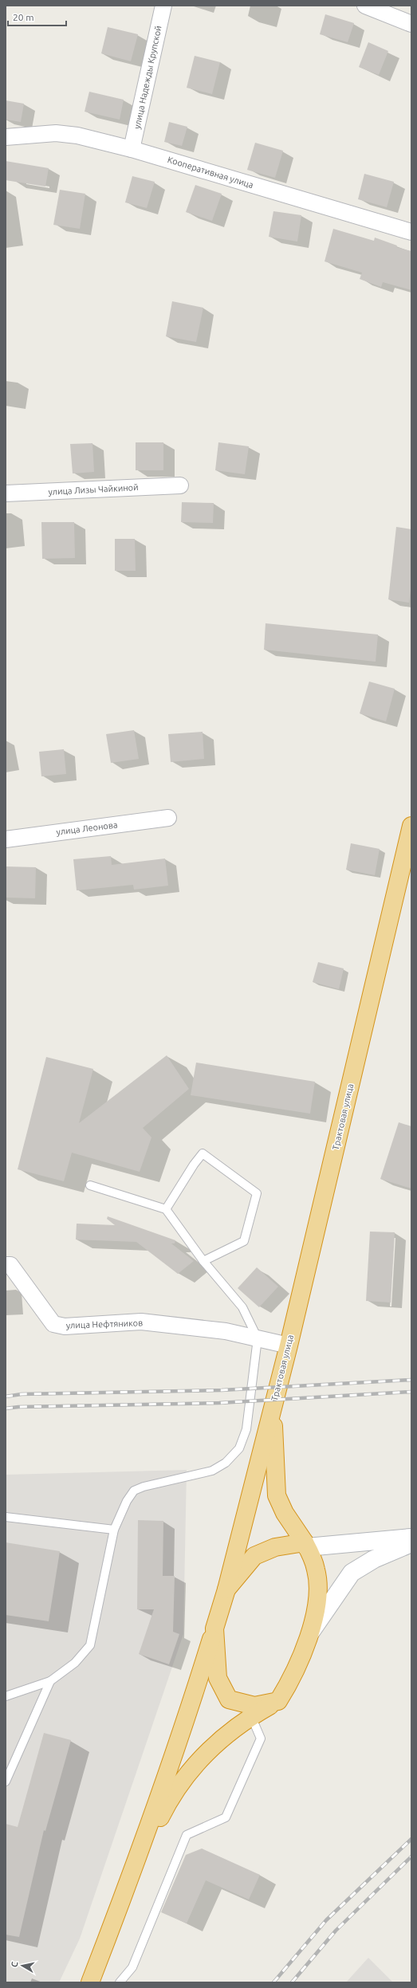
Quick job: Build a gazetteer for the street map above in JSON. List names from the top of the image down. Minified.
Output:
{"streets":{"highway":["Трактовая улица"],"street":["улица Надежды Крупской","Кооперативная улица","улица Лизы Чайкиной","улица Леонова","улица Нефтяников"]},"crossings":[["улица Надежды Крупской","Кооперативная улица"],["Трактовая улица","улица Нефтяников"]],"scale_bar":"20 m","north":"left"}
